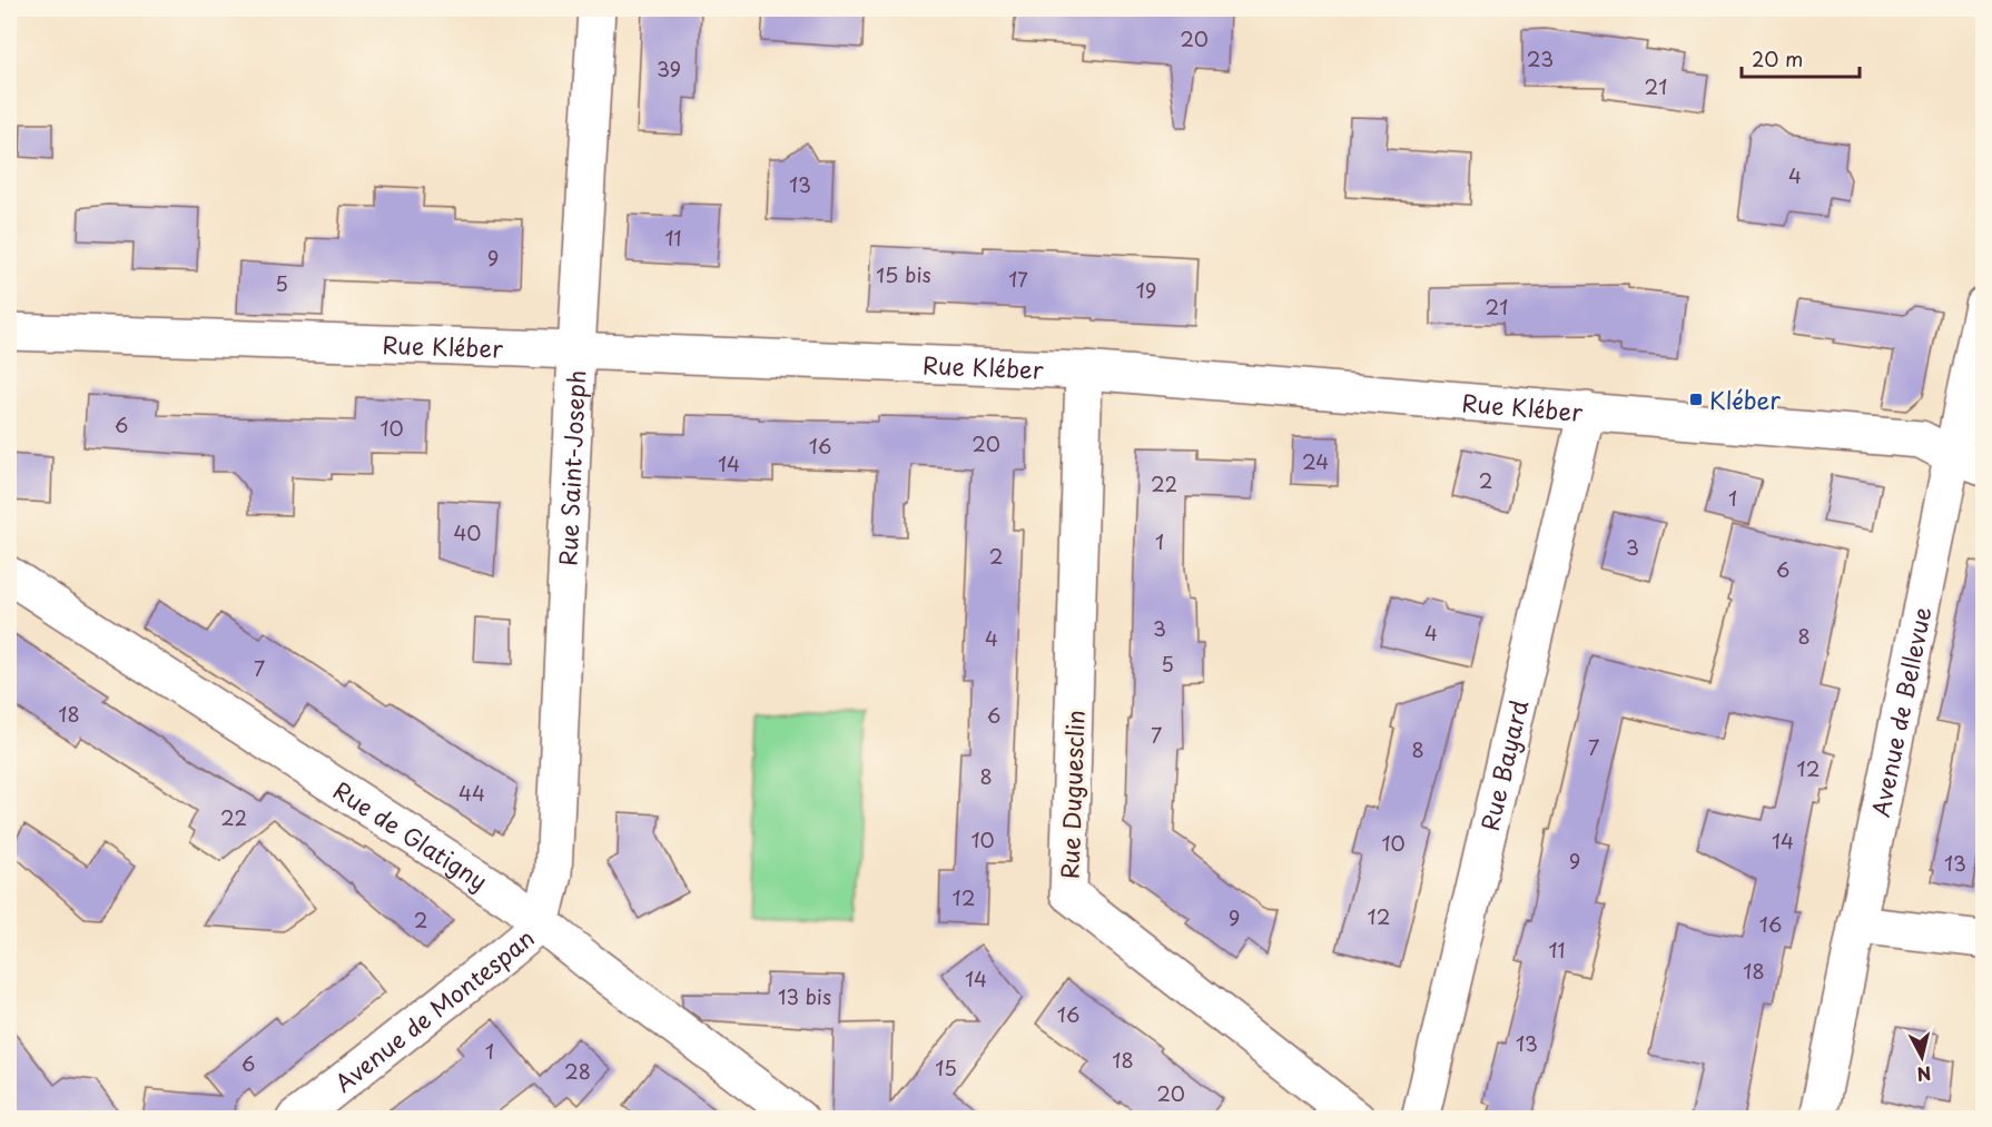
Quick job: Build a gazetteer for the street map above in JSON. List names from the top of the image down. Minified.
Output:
{"streets":{"street":["Rue Kléber","Rue Saint-Joseph","Avenue de Bellevue","Rue Bayard","Rue Duguesclin","Rue de Glatigny","Avenue de Montespan"]},"crossings":[["Rue Kléber","Rue Saint-Joseph"],["Rue Kléber","Avenue de Bellevue"],["Rue Kléber","Rue Bayard"],["Rue Kléber","Rue Duguesclin"],["Rue Saint-Joseph","Rue de Glatigny"],["Rue Saint-Joseph","Avenue de Montespan"],["Rue de Glatigny","Avenue de Montespan"]],"places":{"transit":["Kléber"]},"house_numbers":["20","23","39","21","4","13","11","9","15 bis","17","5","19","21","6","10","20","16","24","14","2","22","1","40","1","3","2","6","3","4","8","4","5","7","18","6","7","7","8","12","8","44","22","10","14","10","9","13","12","12","9","2","16","11","18","14","13 bis","16","13","1","18","6","15","28","20"],"scale_bar":"20 m","north":"bottom"}
